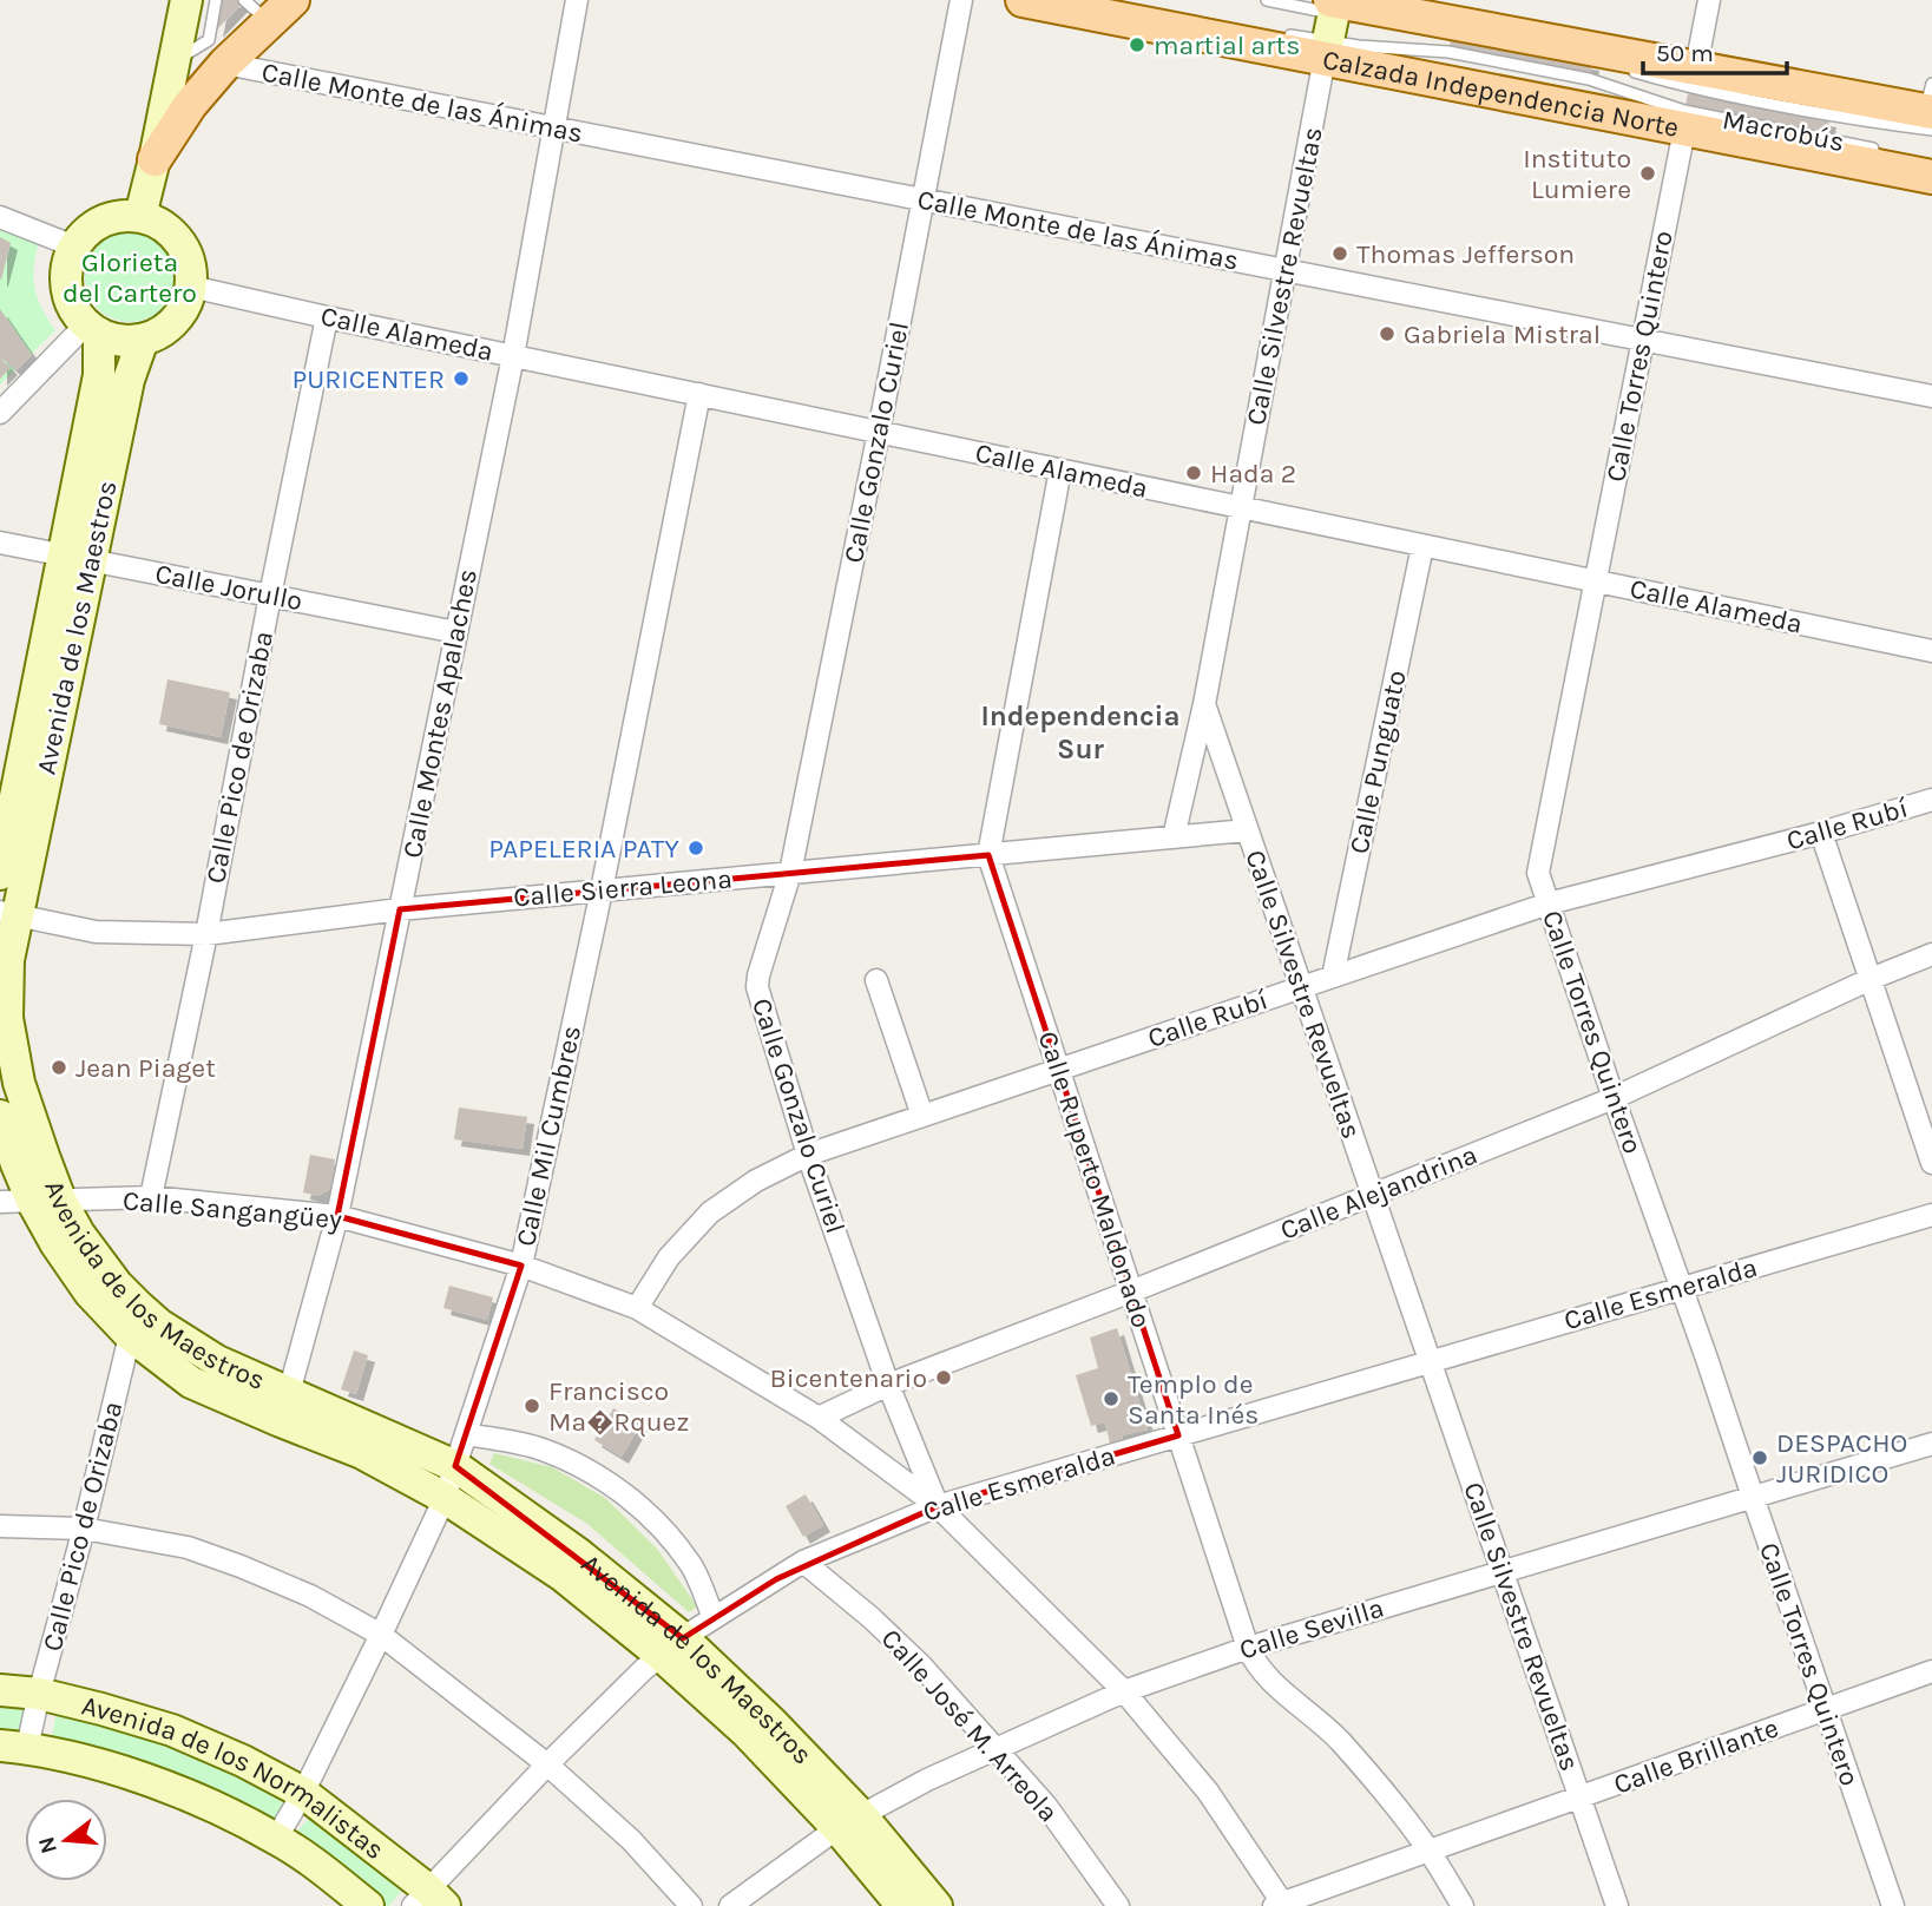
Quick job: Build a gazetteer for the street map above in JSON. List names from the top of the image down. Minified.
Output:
{"streets":{"main road":["Calzada Independencia Norte"],"street":["Calle Monte de las Ánimas","Calle Silvestre Revueltas","Calle Alameda","Calle Torres Quintero","Calle Gonzalo Curiel","Calle Jorullo","Avenida de los Maestros","Calle Montes Apalaches","Calle Pico de Orizaba","Calle Punguato","Calle Rubí","Calle Sierra Leona","Calle Mil Cumbres","Calle Ruperto Maldonado","Calle Alejandrina","Calle Sangangüey","Calle Esmeralda","Calle Sevilla","Calle José M. Arreola","Calle Brillante","Avenida de los Normalistas"],"lane":["Macrobús"]},"crossings":[["Calzada Independencia Norte","Macrobús"],["Calzada Independencia Norte","Calle Silvestre Revueltas"],["Calzada Independencia Norte","Calle Torres Quintero"],["Calle Monte de las Ánimas","Calle Silvestre Revueltas"],["Calle Monte de las Ánimas","Calle Torres Quintero"],["Calle Monte de las Ánimas","Calle Gonzalo Curiel"],["Calle Monte de las Ánimas","Calle Montes Apalaches"],["Macrobús","Calle Silvestre Revueltas"],["Calle Silvestre Revueltas","Calle Alameda"],["Calle Silvestre Revueltas","Calle Rubí"],["Calle Silvestre Revueltas","Calle Sierra Leona"],["Calle Silvestre Revueltas","Calle Alejandrina"],["Calle Silvestre Revueltas","Calle Esmeralda"],["Calle Silvestre Revueltas","Calle Sevilla"],["Calle Silvestre Revueltas","Calle Brillante"],["Calle Alameda","Calle Torres Quintero"],["Calle Alameda","Calle Gonzalo Curiel"],["Calle Alameda","Avenida de los Maestros"],["Calle Alameda","Calle Montes Apalaches"],["Calle Alameda","Calle Pico de Orizaba"],["Calle Alameda","Calle Punguato"],["Calle Alameda","Calle Mil Cumbres"],["Calle Alameda","Calle Ruperto Maldonado"],["Calle Torres Quintero","Calle Rubí"],["Calle Torres Quintero","Calle Alejandrina"],["Calle Torres Quintero","Calle Esmeralda"],["Calle Torres Quintero","Calle Sevilla"],["Calle Torres Quintero","Calle Brillante"],["Calle Gonzalo Curiel","Calle Rubí"],["Calle Gonzalo Curiel","Calle Sierra Leona"],["Calle Gonzalo Curiel","Calle Alejandrina"],["Calle Gonzalo Curiel","Calle Sangangüey"],["Calle Gonzalo Curiel","Calle Esmeralda"],["Calle Gonzalo Curiel","Calle Sevilla"],["Calle Gonzalo Curiel","Calle Brillante"],["Calle Jorullo","Avenida de los Maestros"],["Calle Jorullo","Calle Montes Apalaches"],["Calle Jorullo","Calle Pico de Orizaba"],["Avenida de los Maestros","Calle Montes Apalaches"],["Avenida de los Maestros","Calle Pico de Orizaba"],["Avenida de los Maestros","Calle Sierra Leona"],["Avenida de los Maestros","Calle Mil Cumbres"],["Avenida de los Maestros","Calle Sangangüey"],["Avenida de los Maestros","Calle Esmeralda"],["Avenida de los Maestros","Calle Sevilla"],["Calle Montes Apalaches","Calle Sierra Leona"],["Calle Montes Apalaches","Calle Sangangüey"],["Calle Pico de Orizaba","Calle Sierra Leona"],["Calle Pico de Orizaba","Calle Sangangüey"],["Calle Pico de Orizaba","Avenida de los Normalistas"],["Calle Punguato","Calle Rubí"],["Calle Rubí","Calle Ruperto Maldonado"],["Calle Rubí","Calle Sangangüey"],["Calle Sierra Leona","Calle Mil Cumbres"],["Calle Sierra Leona","Calle Ruperto Maldonado"],["Calle Mil Cumbres","Calle Sangangüey"],["Calle Mil Cumbres","Avenida de los Normalistas"],["Calle Ruperto Maldonado","Calle Alejandrina"],["Calle Ruperto Maldonado","Calle Esmeralda"],["Calle Ruperto Maldonado","Calle Sevilla"],["Calle Ruperto Maldonado","Calle Brillante"],["Calle Alejandrina","Calle Sangangüey"],["Calle Sangangüey","Calle Esmeralda"],["Calle Esmeralda","Calle José M. Arreola"],["Calle Esmeralda","Avenida de los Normalistas"],["Calle Sevilla","Calle José M. Arreola"]],"districts":["Independencia Sur"],"parks":["Glorieta del Cartero"],"places":["martial arts","Instituto Lumiere","Thomas Jefferson","Gabriela Mistral","PURICENTER","Hada 2","PAPELERIA PATY","Jean Piaget","Bicentenario","Templo de Santa Inés","Francisco Ma�Rquez","DESPACHO JURIDICO"],"scale_bar":"50 m","north":"left"}
